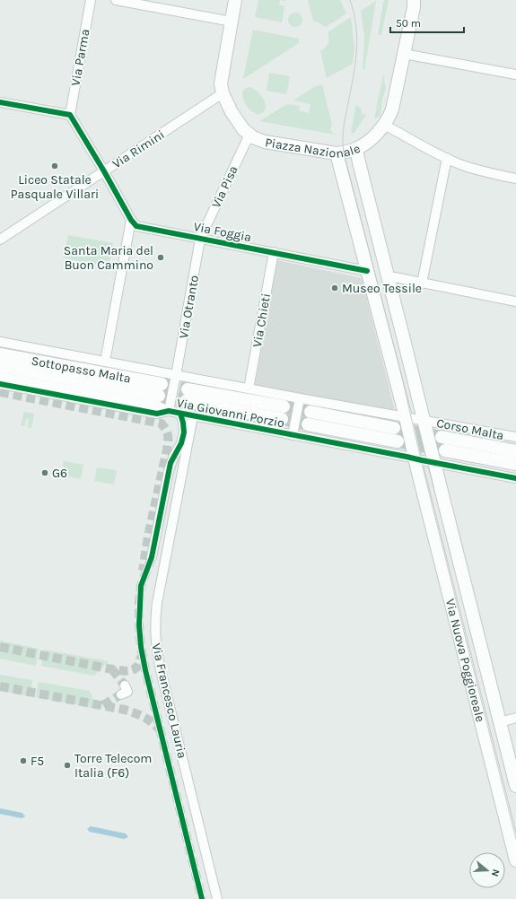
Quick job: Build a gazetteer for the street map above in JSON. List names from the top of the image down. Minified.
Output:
{"streets":{"main road":["Piazza Nazionale","Sottopasso Malta","Via Nuova Poggioreale"],"street":["Via Parma","Via Rimini","Via Pisa","Via Foggia","Via Otranto","Via Chieti","Via Giovanni Porzio","Corso Malta","Via Francesco Lauria"]},"crossings":[["Piazza Nazionale","Via Rimini"],["Piazza Nazionale","Via Pisa"],["Via Pisa","Via Foggia"],["Via Pisa","Via Otranto"],["Via Foggia","Via Otranto"],["Via Foggia","Via Chieti"],["Via Otranto","Via Giovanni Porzio"],["Via Giovanni Porzio","Via Nuova Poggioreale"],["Via Giovanni Porzio","Via Francesco Lauria"],["Corso Malta","Via Nuova Poggioreale"]],"places":["Liceo Statale Pasquale Villari","Santa Maria del Buon Cammino","Museo Tessile","G6","F5","Torre Telecom Italia (F6)"],"scale_bar":"50 m","north":"right"}
